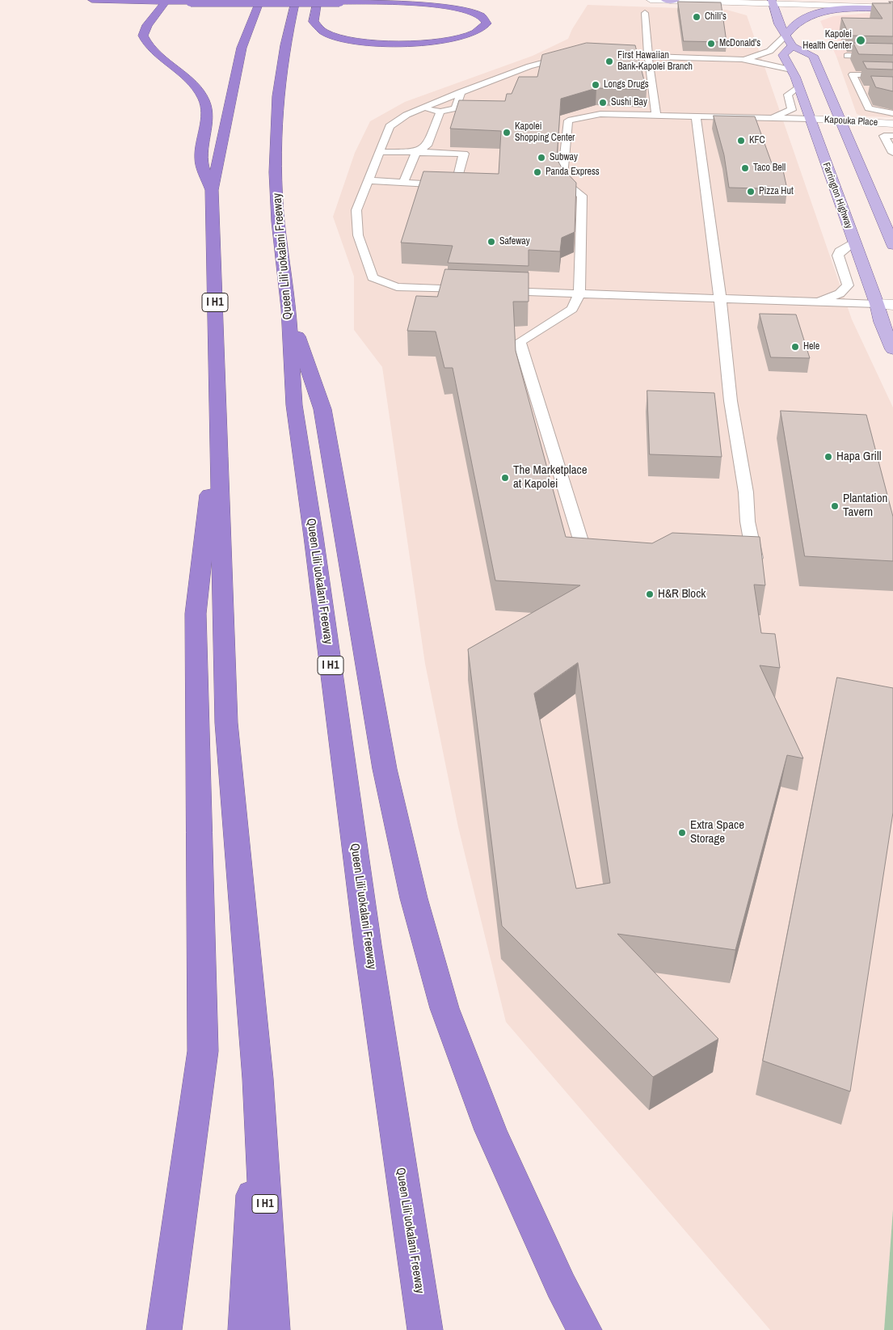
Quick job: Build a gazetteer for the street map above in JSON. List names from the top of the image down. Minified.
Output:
{"streets":{"highway":["Queen Liliʻuokalani Freeway","I H1"],"main road":["Kapouka Place","Farrington Highway"]},"crossings":[["Kapouka Place","Farrington Highway"]],"places":["Chili's","Kapolei Health Center","McDonald's","First Hawaiian Bank-Kapolei Branch","Longs Drugs","Sushi Bay","Kapolei Shopping Center","KFC","Subway","Taco Bell","Panda Express","Pizza Hut","Safeway","Hele","Hapa Grill","The Marketplace at Kapolei","Plantation Tavern","H&R Block","Extra Space Storage"]}
